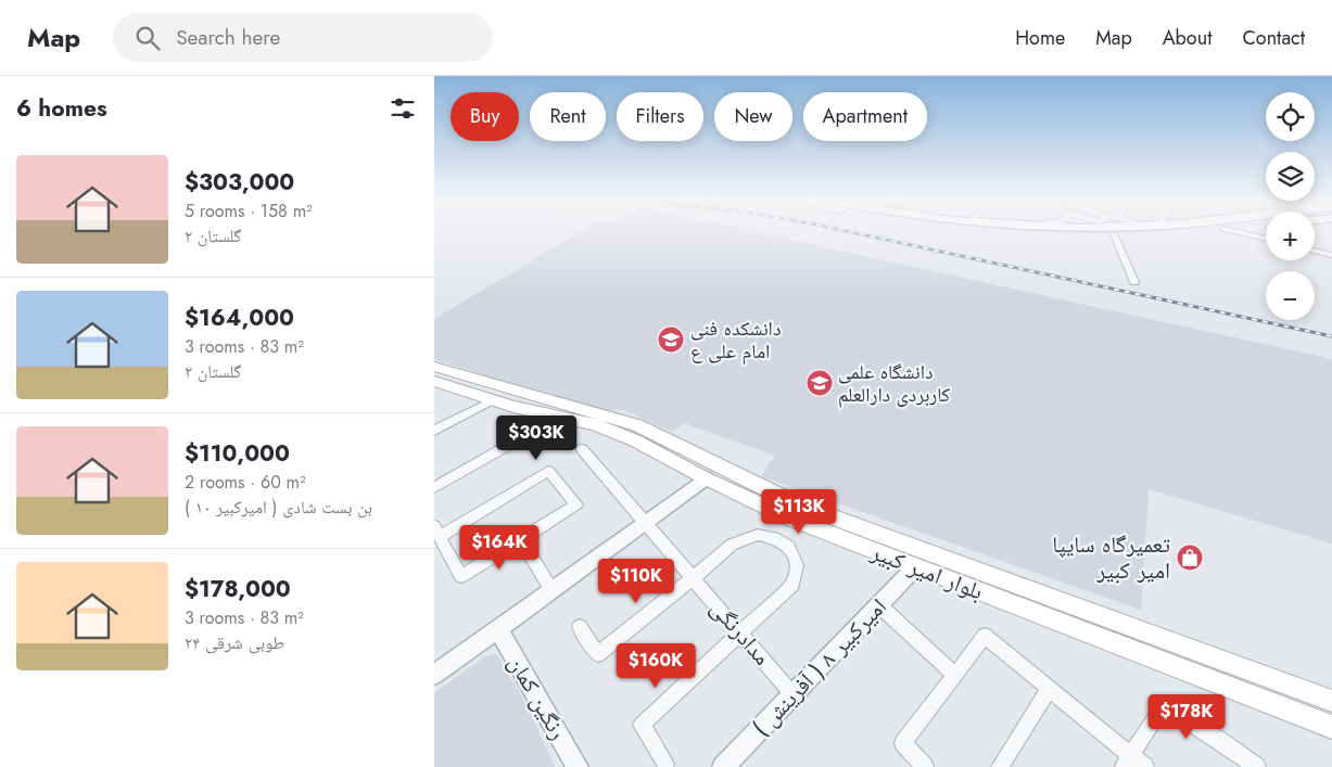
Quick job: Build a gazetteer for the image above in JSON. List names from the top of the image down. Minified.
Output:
{"streets":{"main road":["بلوار امیر کبیر"],"street":["مدادرنگی","امیرکبیر ۸ ( آفرینش )","رنگین کمان"]},"crossings":[["بلوار امیر کبیر","امیرکبیر ۸ ( آفرینش )"],["مدادرنگی","امیرکبیر ۸ ( آفرینش )"]],"places":{"school or university":["دانشکده فنی امام علی ع","دانشگاه علمی کاربردی دارالعلم"],"shop":["تعمیرگاه سایپا امیر کبیر"]},"page":{"header":"Map","search":"Search here","nav":["Home","Map","About","Contact"],"heading":"6 homes","map_buttons":["+","−"],"chip":["Buy","Rent","Filters","New","Apartment"],"list":[{"name":"$303,000","note":"5 rooms · 158 m² · گلستان ۲"},{"name":"$164,000","note":"3 rooms · 83 m² · گلستان ۲"},{"name":"$110,000","note":"2 rooms · 60 m² · بن بست شادی ( امیرکبیر ۱۰ )"},{"name":"$178,000","note":"3 rooms · 83 m² · طوبی شرقی ۲۴"}],"price":["$303K","$113K","$164K","$110K","$160K","$178K"]}}
